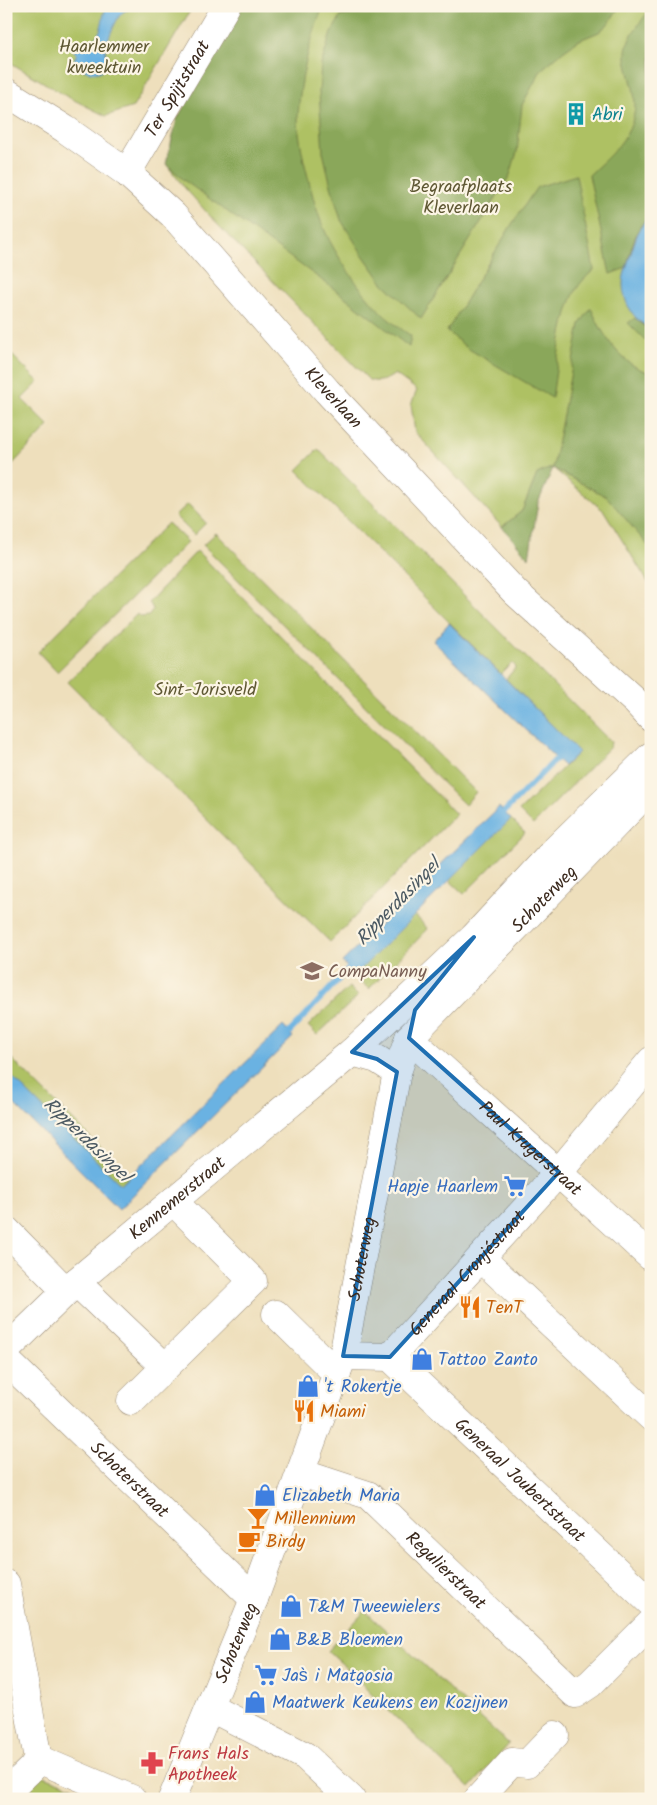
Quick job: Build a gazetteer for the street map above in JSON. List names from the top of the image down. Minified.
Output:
{"streets":{"street":["Ter Spijtstraat","Kleverlaan","Schoterweg","Paul Krugerstraat","Kennemerstraat","Generaal Cronjéstraat","Schoterstraat","Generaal Joubertstraat","Regulierstraat"]},"crossings":[["Ter Spijtstraat","Kleverlaan"],["Schoterweg","Paul Krugerstraat"],["Schoterweg","Kennemerstraat"],["Schoterweg","Schoterstraat"],["Schoterweg","Regulierstraat"],["Paul Krugerstraat","Generaal Cronjéstraat"],["Generaal Cronjéstraat","Generaal Joubertstraat"]],"water":["Ripperdasingel"],"parks":["Haarlemmer kweektuin","Begraafplaats Kleverlaan","Sint-Jorisveld"],"places":{"building":["Abri"],"school or university":["CompaNanny"],"supermarket":["Hapje Haarlem","Jas̀ i Matgosia"],"restaurant":["TenT","Miami"],"shop":["Tattoo Zanto","'t Rokertje","Elizabeth Maria","T&M Tweewielers","B&B Bloemen","Maatwerk Keukens en Kozijnen"],"bar":["Millennium"],"cafe":["Birdy"],"pharmacy":["Frans Hals Apotheek"]}}
